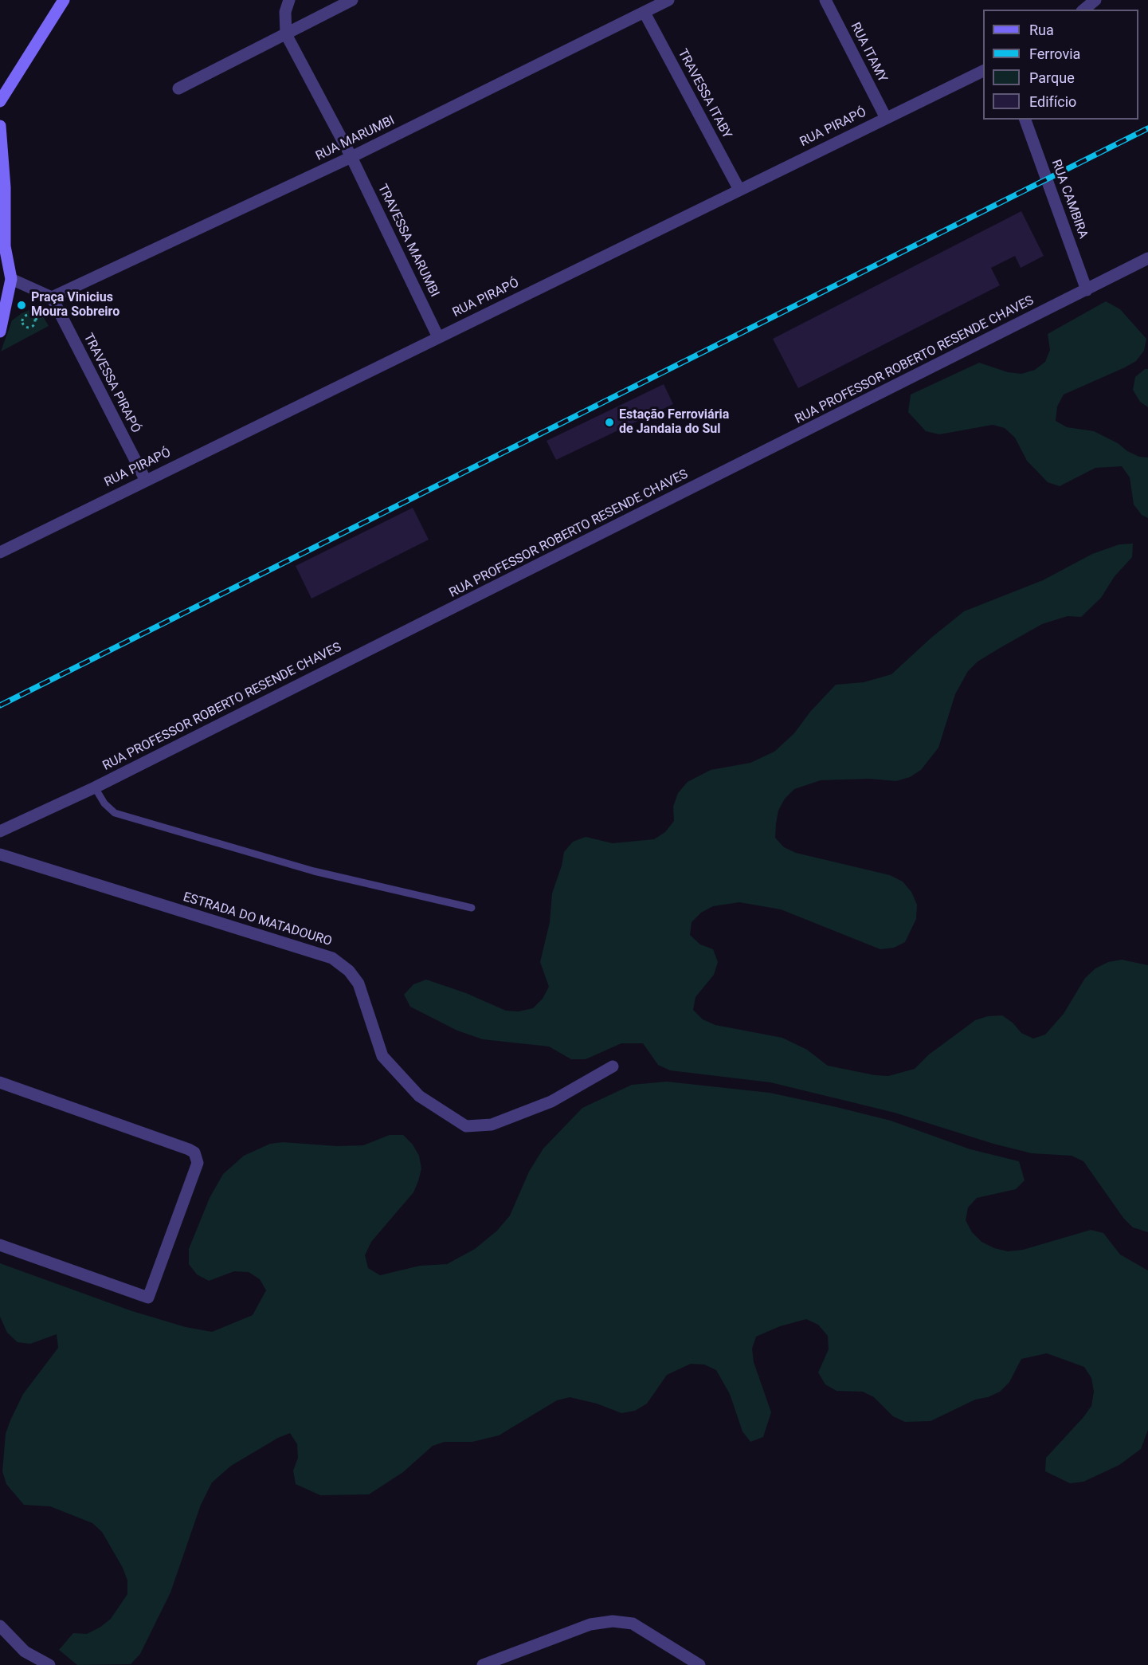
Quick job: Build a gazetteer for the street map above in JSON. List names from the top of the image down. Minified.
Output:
{"streets":{"street":["RUA ITAMY","TRAVESSA ITABY","RUA PIRAPÓ","RUA MARUMBI","RUA CAMBIRA","TRAVESSA MARUMBI","RUA PROFESSOR ROBERTO RESENDE CHAVES","TRAVESSA PIRAPÓ","ESTRADA DO MATADOURO"]},"crossings":[["RUA ITAMY","RUA PIRAPÓ"],["TRAVESSA ITABY","RUA PIRAPÓ"],["TRAVESSA ITABY","RUA MARUMBI"],["RUA PIRAPÓ","TRAVESSA MARUMBI"],["RUA PIRAPÓ","TRAVESSA PIRAPÓ"],["RUA MARUMBI","TRAVESSA MARUMBI"],["RUA MARUMBI","TRAVESSA PIRAPÓ"],["RUA CAMBIRA","RUA PROFESSOR ROBERTO RESENDE CHAVES"]],"places":["Praça Vinicius Moura Sobreiro","Estação Ferroviária de Jandaia do Sul"],"legend":["Rua","Ferrovia","Parque","Edifício"]}
